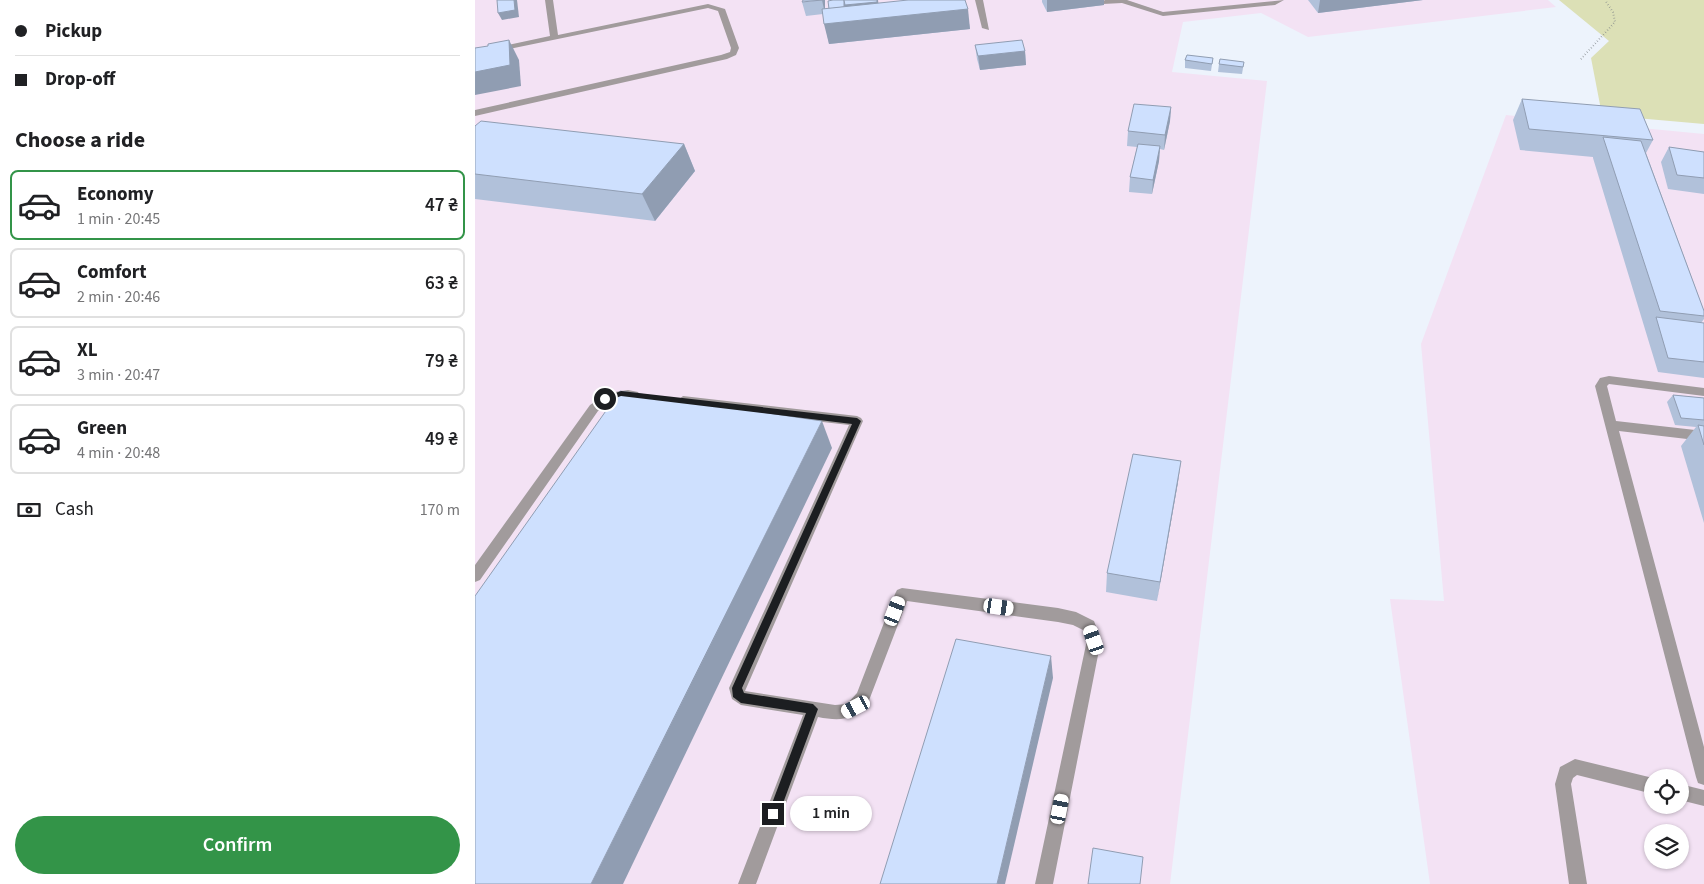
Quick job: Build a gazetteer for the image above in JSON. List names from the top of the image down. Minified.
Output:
{"page":{"banner":["Pickup","Drop-off"],"heading":"Choose a ride","list":[{"name":"Economy","note":"1 min · 20:45","value":"47 ₴"},{"name":"Comfort","note":"2 min · 20:46","value":"63 ₴"},{"name":"XL","note":"3 min · 20:47","value":"79 ₴"},{"name":"Green","note":"4 min · 20:48","value":"49 ₴"}],"pay":["Cash","170 m"],"bubble":"1 min","buttons":"Confirm"}}
